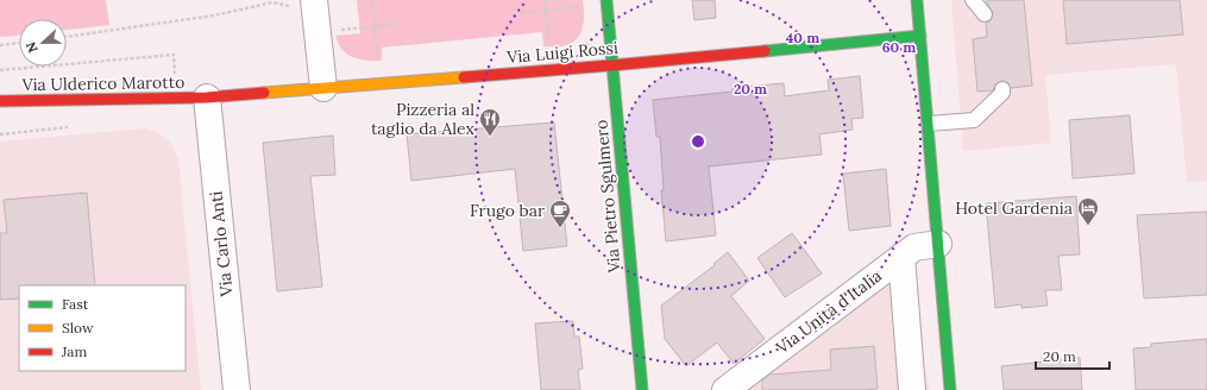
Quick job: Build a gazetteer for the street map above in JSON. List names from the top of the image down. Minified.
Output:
{"streets":{"street":["Via Luigi Rossi","Via Ulderico Marotto","Via Pietro Sgulmero","Via Carlo Anti","Via Unità d'Italia"]},"crossings":[["Via Luigi Rossi","Via Ulderico Marotto"],["Via Luigi Rossi","Via Pietro Sgulmero"],["Via Luigi Rossi","Via Carlo Anti"],["Via Ulderico Marotto","Via Carlo Anti"]],"places":{"restaurant":["Pizzeria al taglio da Alex"],"hotel":["Hotel Gardenia"],"cafe":["Frugo bar"]},"legend":["Fast","Slow","Jam"],"scale_bar":"20 m","north":"left","rings":["40 m","60 m","20 m"]}
